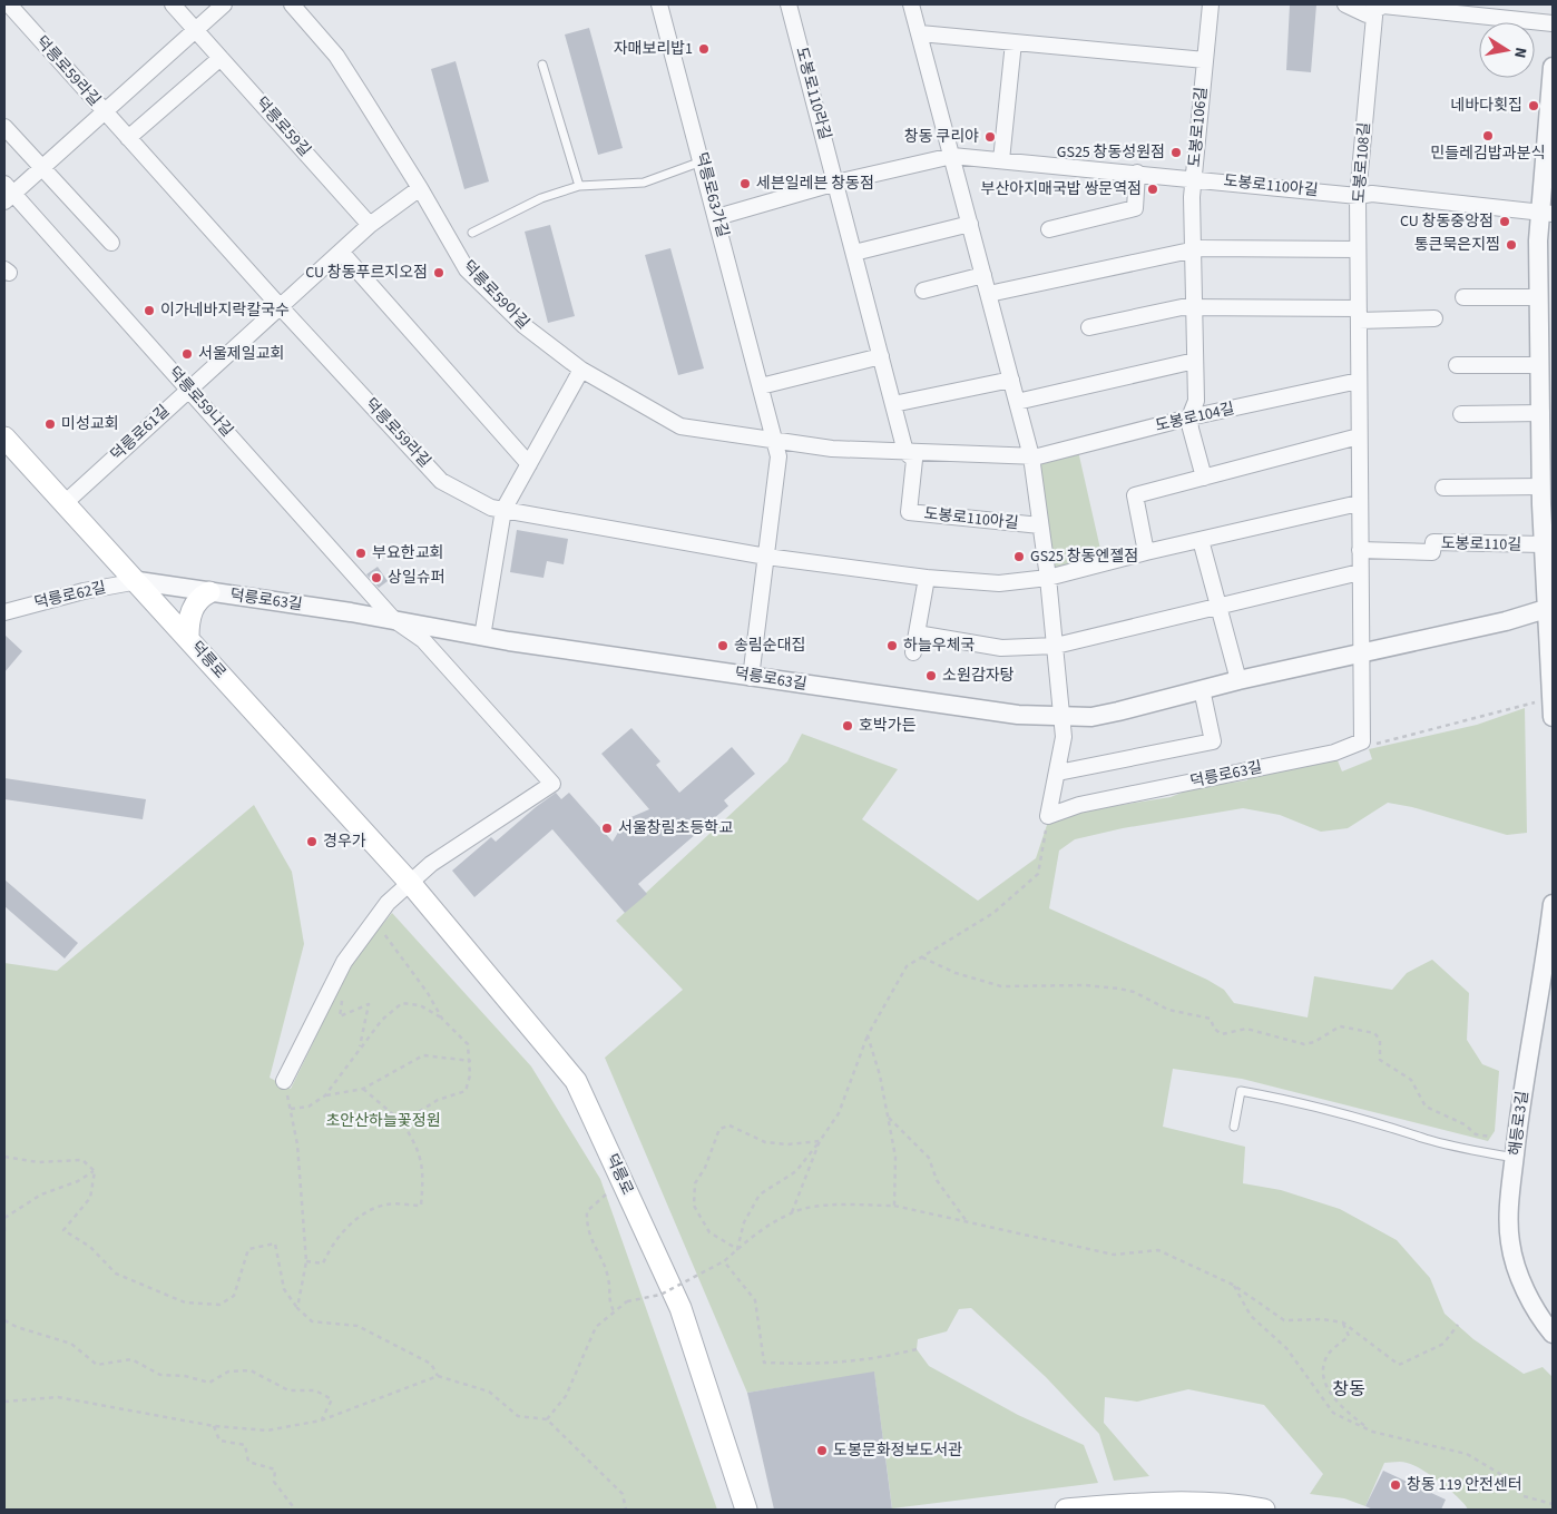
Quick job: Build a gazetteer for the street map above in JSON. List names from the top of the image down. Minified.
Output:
{"streets":{"main road":["덕릉로"],"street":["덕릉로59라길","도봉로110라길","덕릉로59길","도봉로106길","도봉로108길","도봉로110아길","덕릉로63가길","덕릉로59아길","덕릉로59나길","도봉로104길","덕릉로61길","도봉로110길","덕릉로62길","덕릉로63길","해등로3길"]},"crossings":[["덕릉로59라길","덕릉로63가길"],["덕릉로59라길","덕릉로61길"],["도봉로110라길","도봉로110아길"],["덕릉로59길","덕릉로61길"],["도봉로106길","도봉로110아길"],["도봉로106길","도봉로104길"],["도봉로108길","도봉로110아길"],["도봉로108길","도봉로104길"],["도봉로108길","도봉로110길"],["도봉로108길","덕릉로63길"],["도봉로110아길","덕릉로63가길"],["도봉로110아길","도봉로104길"],["도봉로110아길","도봉로110길"],["덕릉로63가길","덕릉로59아길"],["덕릉로63가길","도봉로104길"],["덕릉로63가길","덕릉로63길"],["덕릉로59아길","도봉로104길"],["덕릉로59아길","덕릉로61길"],["덕릉로59나길","덕릉로61길"],["덕릉로59나길","덕릉로63길"],["덕릉로61길","덕릉로"],["도봉로110길","덕릉로63길"],["덕릉로62길","덕릉로63길"],["덕릉로62길","덕릉로"],["덕릉로63길","덕릉로"]],"districts":["창동"],"parks":["초안산하늘꽃정원"],"places":["자매보리밥1","네바다횟집","민들레김밥과분식","창동 쿠리야","GS25 창동성원점","세븐일레븐 창동점","부산아지매국밥 쌍문역점","CU 창동중앙점","통큰묵은지찜","CU 창동푸르지오점","이가네바지락칼국수","서울제일교회","미성교회","부요한교회","GS25 창동엔젤점","상일슈퍼","송림순대집","하늘우체국","소원감자탕","호박가든","서울창림초등학교","경우가","도봉문화정보도서관","창동 119 안전센터"],"north":"right"}
